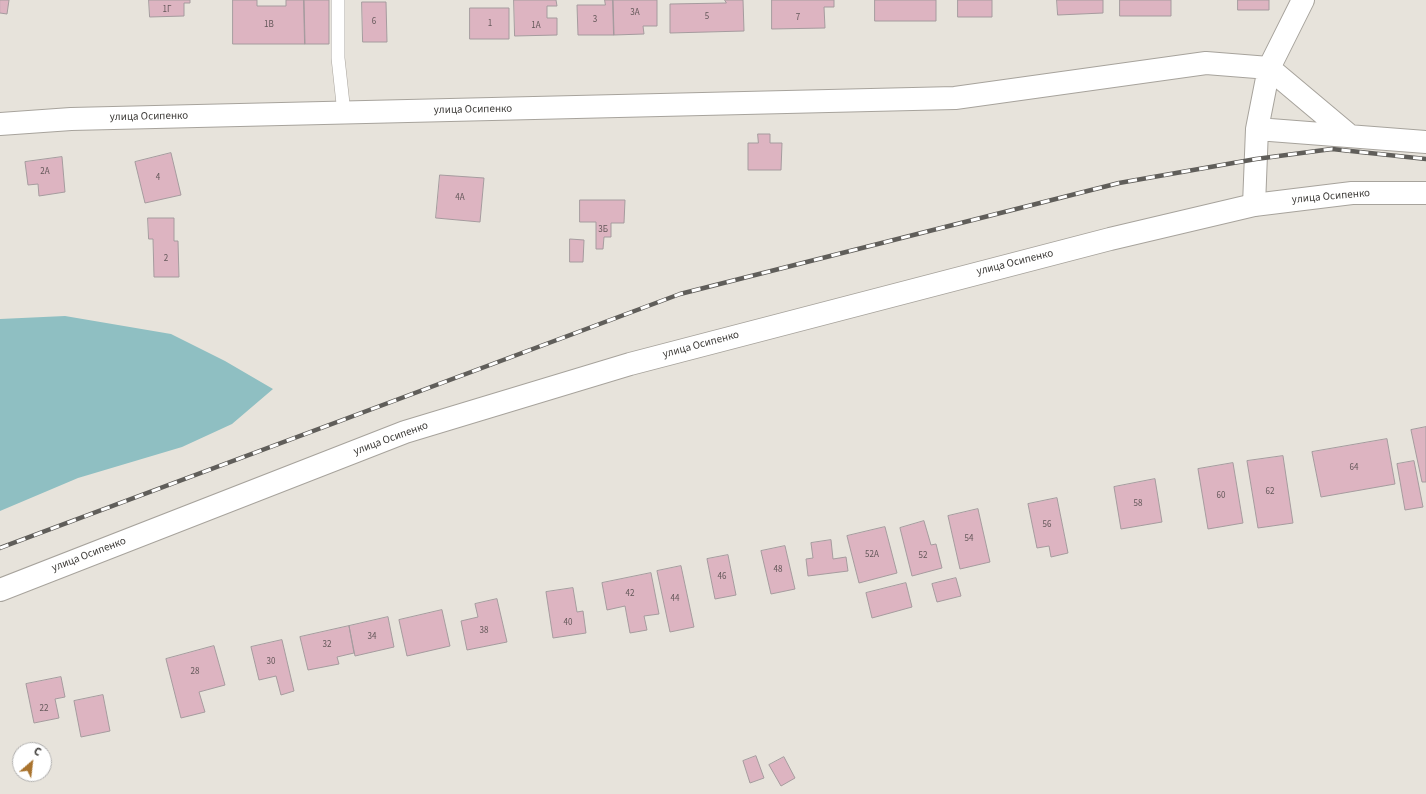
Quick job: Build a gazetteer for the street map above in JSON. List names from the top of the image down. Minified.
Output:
{"streets":{"street":["улица Осипенко"]},"house_numbers":["1Г","3А","5","7","3","6","1","1В","1А","2А","4","4А","3Б","2","64","62","60","58","56","54","52А","52","48","46","42","44","40","38","34","32","30","28","22"],"north":"top right"}
